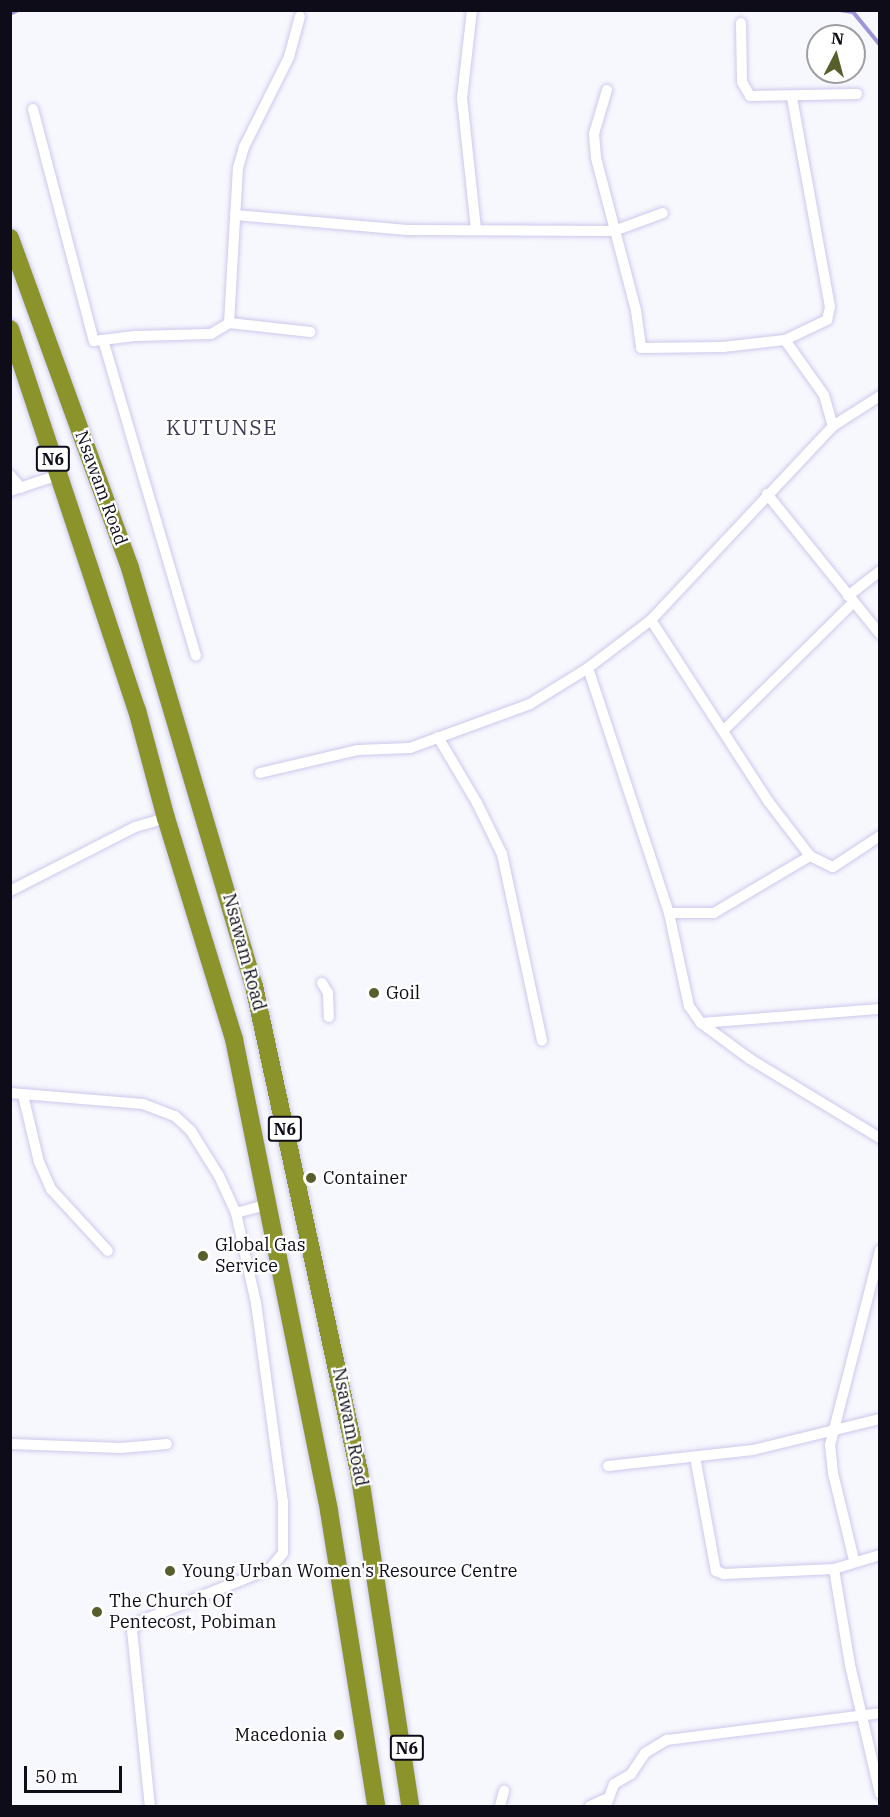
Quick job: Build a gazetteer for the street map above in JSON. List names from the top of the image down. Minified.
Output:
{"streets":{"highway":["N6","Nsawam Road"]},"districts":["KUTUNSE"],"places":["Goil","Container","Global Gas Service","Young Urban Women's Resource Centre","The Church Of Pentecost, Pobiman","Macedonia"],"scale_bar":"50 m","north":"top"}
